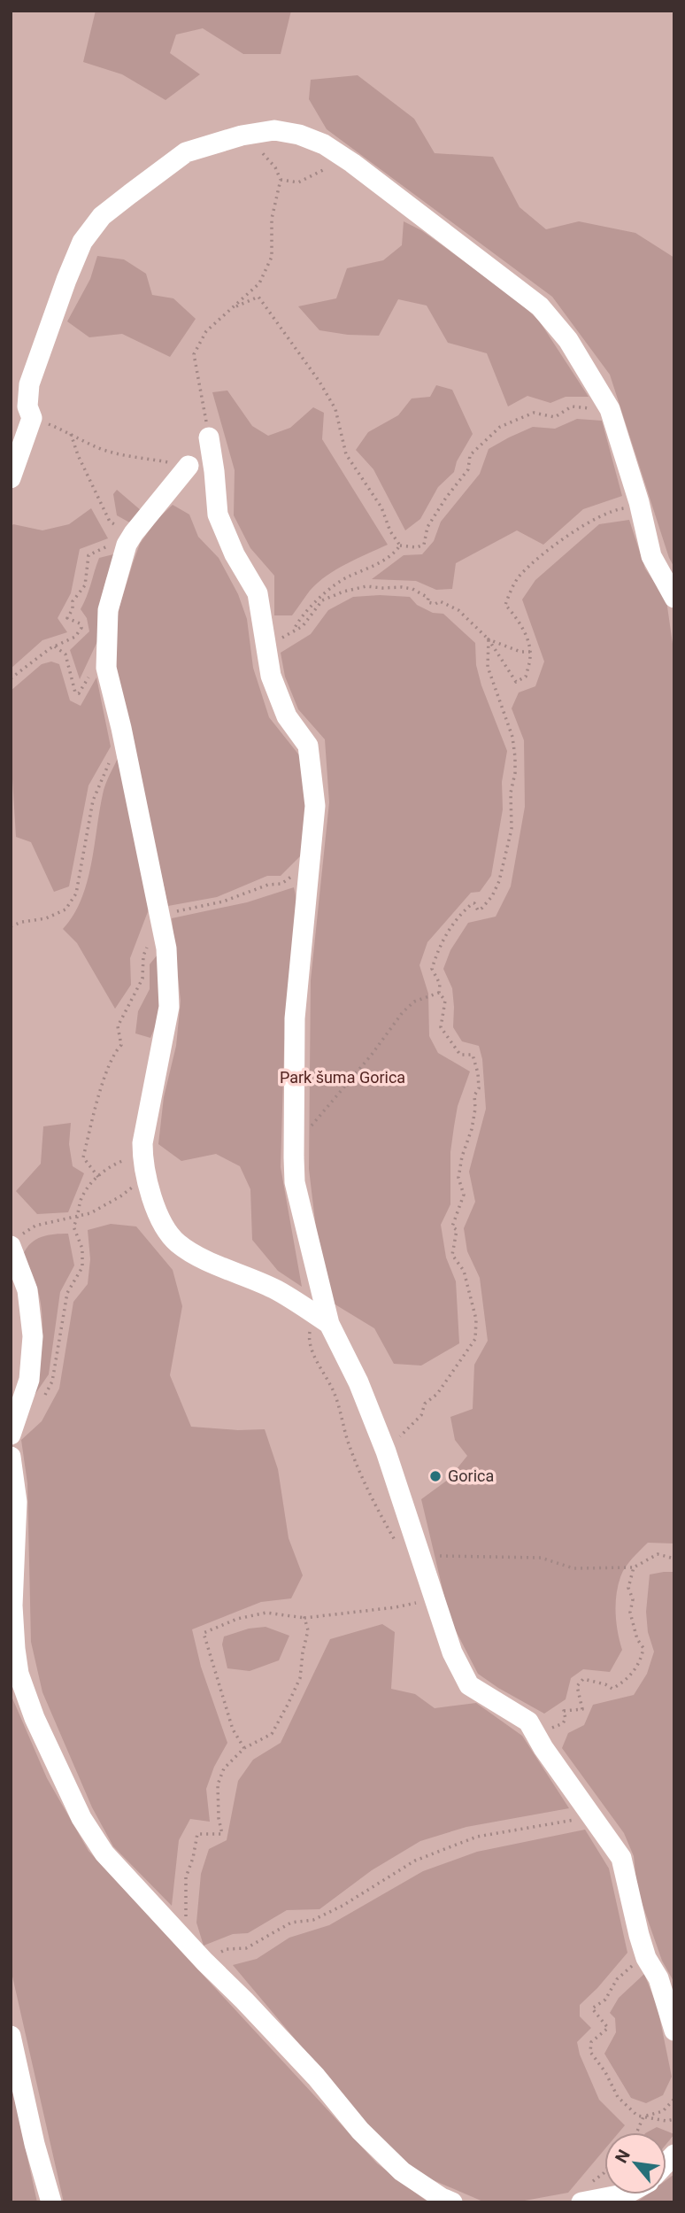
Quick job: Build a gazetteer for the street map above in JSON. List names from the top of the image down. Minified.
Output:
{"parks":["Park šuma Gorica"],"places":["Gorica"],"north":"top left"}
